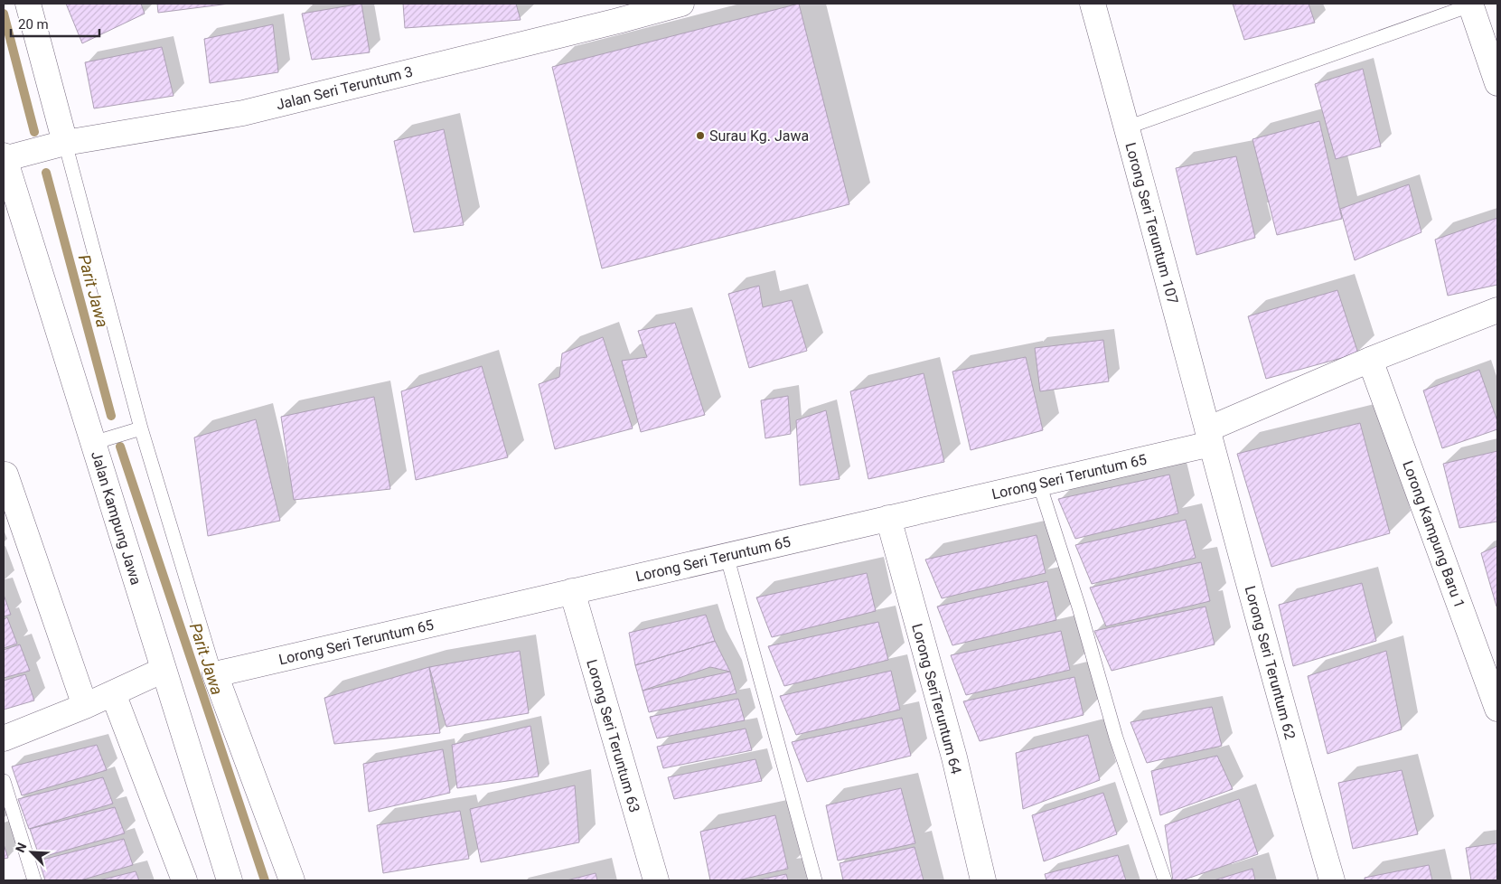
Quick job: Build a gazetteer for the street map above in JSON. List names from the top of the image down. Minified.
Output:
{"streets":{"street":["Jalan Seri Teruntum 3","Lorong Seri Teruntum 107","Lorong Seri Teruntum 65","Jalan Kampung Jawa","Lorong Kampung Baru 1","Lorong Seri Teruntum 62","Lorong SeriTeruntum 64","Lorong Seri Teruntum 63"]},"crossings":[["Jalan Seri Teruntum 3","Jalan Kampung Jawa"],["Lorong Seri Teruntum 107","Lorong Seri Teruntum 65"],["Lorong Seri Teruntum 107","Lorong Seri Teruntum 62"],["Lorong Seri Teruntum 65","Lorong Kampung Baru 1"],["Lorong Seri Teruntum 65","Lorong Seri Teruntum 62"],["Lorong Seri Teruntum 65","Lorong SeriTeruntum 64"],["Lorong Seri Teruntum 65","Lorong Seri Teruntum 63"]],"water":["Parit Jawa"],"places":["Surau Kg. Jawa"],"scale_bar":"20 m","north":"top left"}
